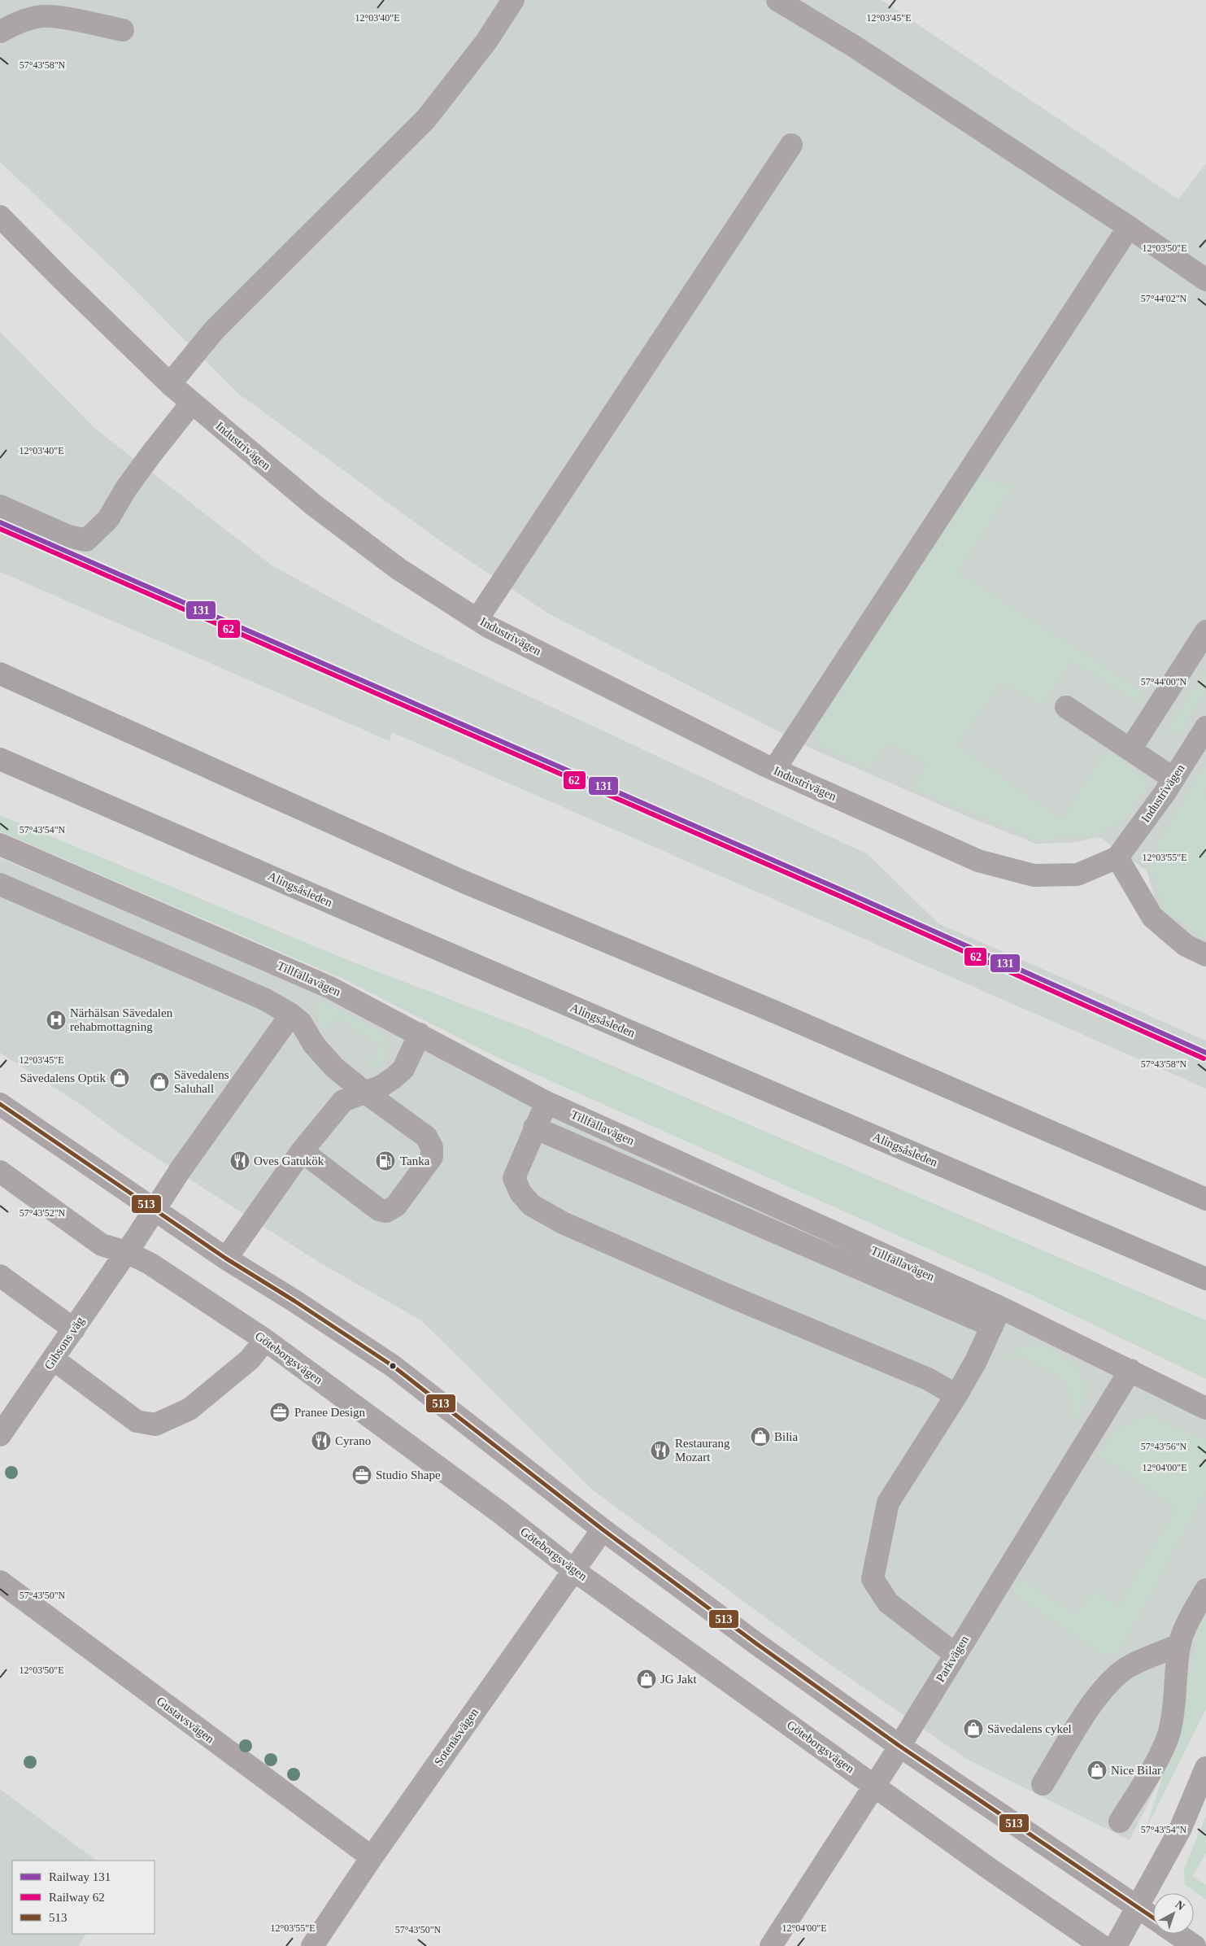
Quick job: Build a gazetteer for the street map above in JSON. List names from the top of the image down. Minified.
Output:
{"streets":{"highway":["Alingsåsleden"],"street":["Industrivägen","Tillfällavägen","Gibsons väg","Göteborgsvägen","Parkvägen","Gustavsvägen","Sotenäsvägen"]},"crossings":[["Tillfällavägen","Parkvägen"],["Gibsons väg","Göteborgsvägen"],["Göteborgsvägen","Parkvägen"],["Göteborgsvägen","Sotenäsvägen"],["Gustavsvägen","Sotenäsvägen"]],"places":{"hospital":["Närhälsan Sävedalen rehabmottagning"],"shop":["Sävedalens Optik","Sävedalens Saluhall","Bilia","JG Jakt","Sävedalens cykel","Nice Bilar"],"restaurant":["Oves Gatukök","Cyrano","Restaurang Mozart"],"fuel station":["Tanka"],"office":["Pranee Design","Studio Shape"]},"lines":["rail line 131","rail line 62","transit line 513"],"legend":["Railway 131","Railway 62","513"],"north":"top right","coordinates":["12°03'40\"E","12°03'45\"E","57°43'58\"N","12°03'50\"E","57°44'02\"N","57°44'00\"N","57°43'54\"N","12°03'55\"E","57°43'52\"N","57°43'56\"N","12°04'00\"E","57°43'50\"N"]}
